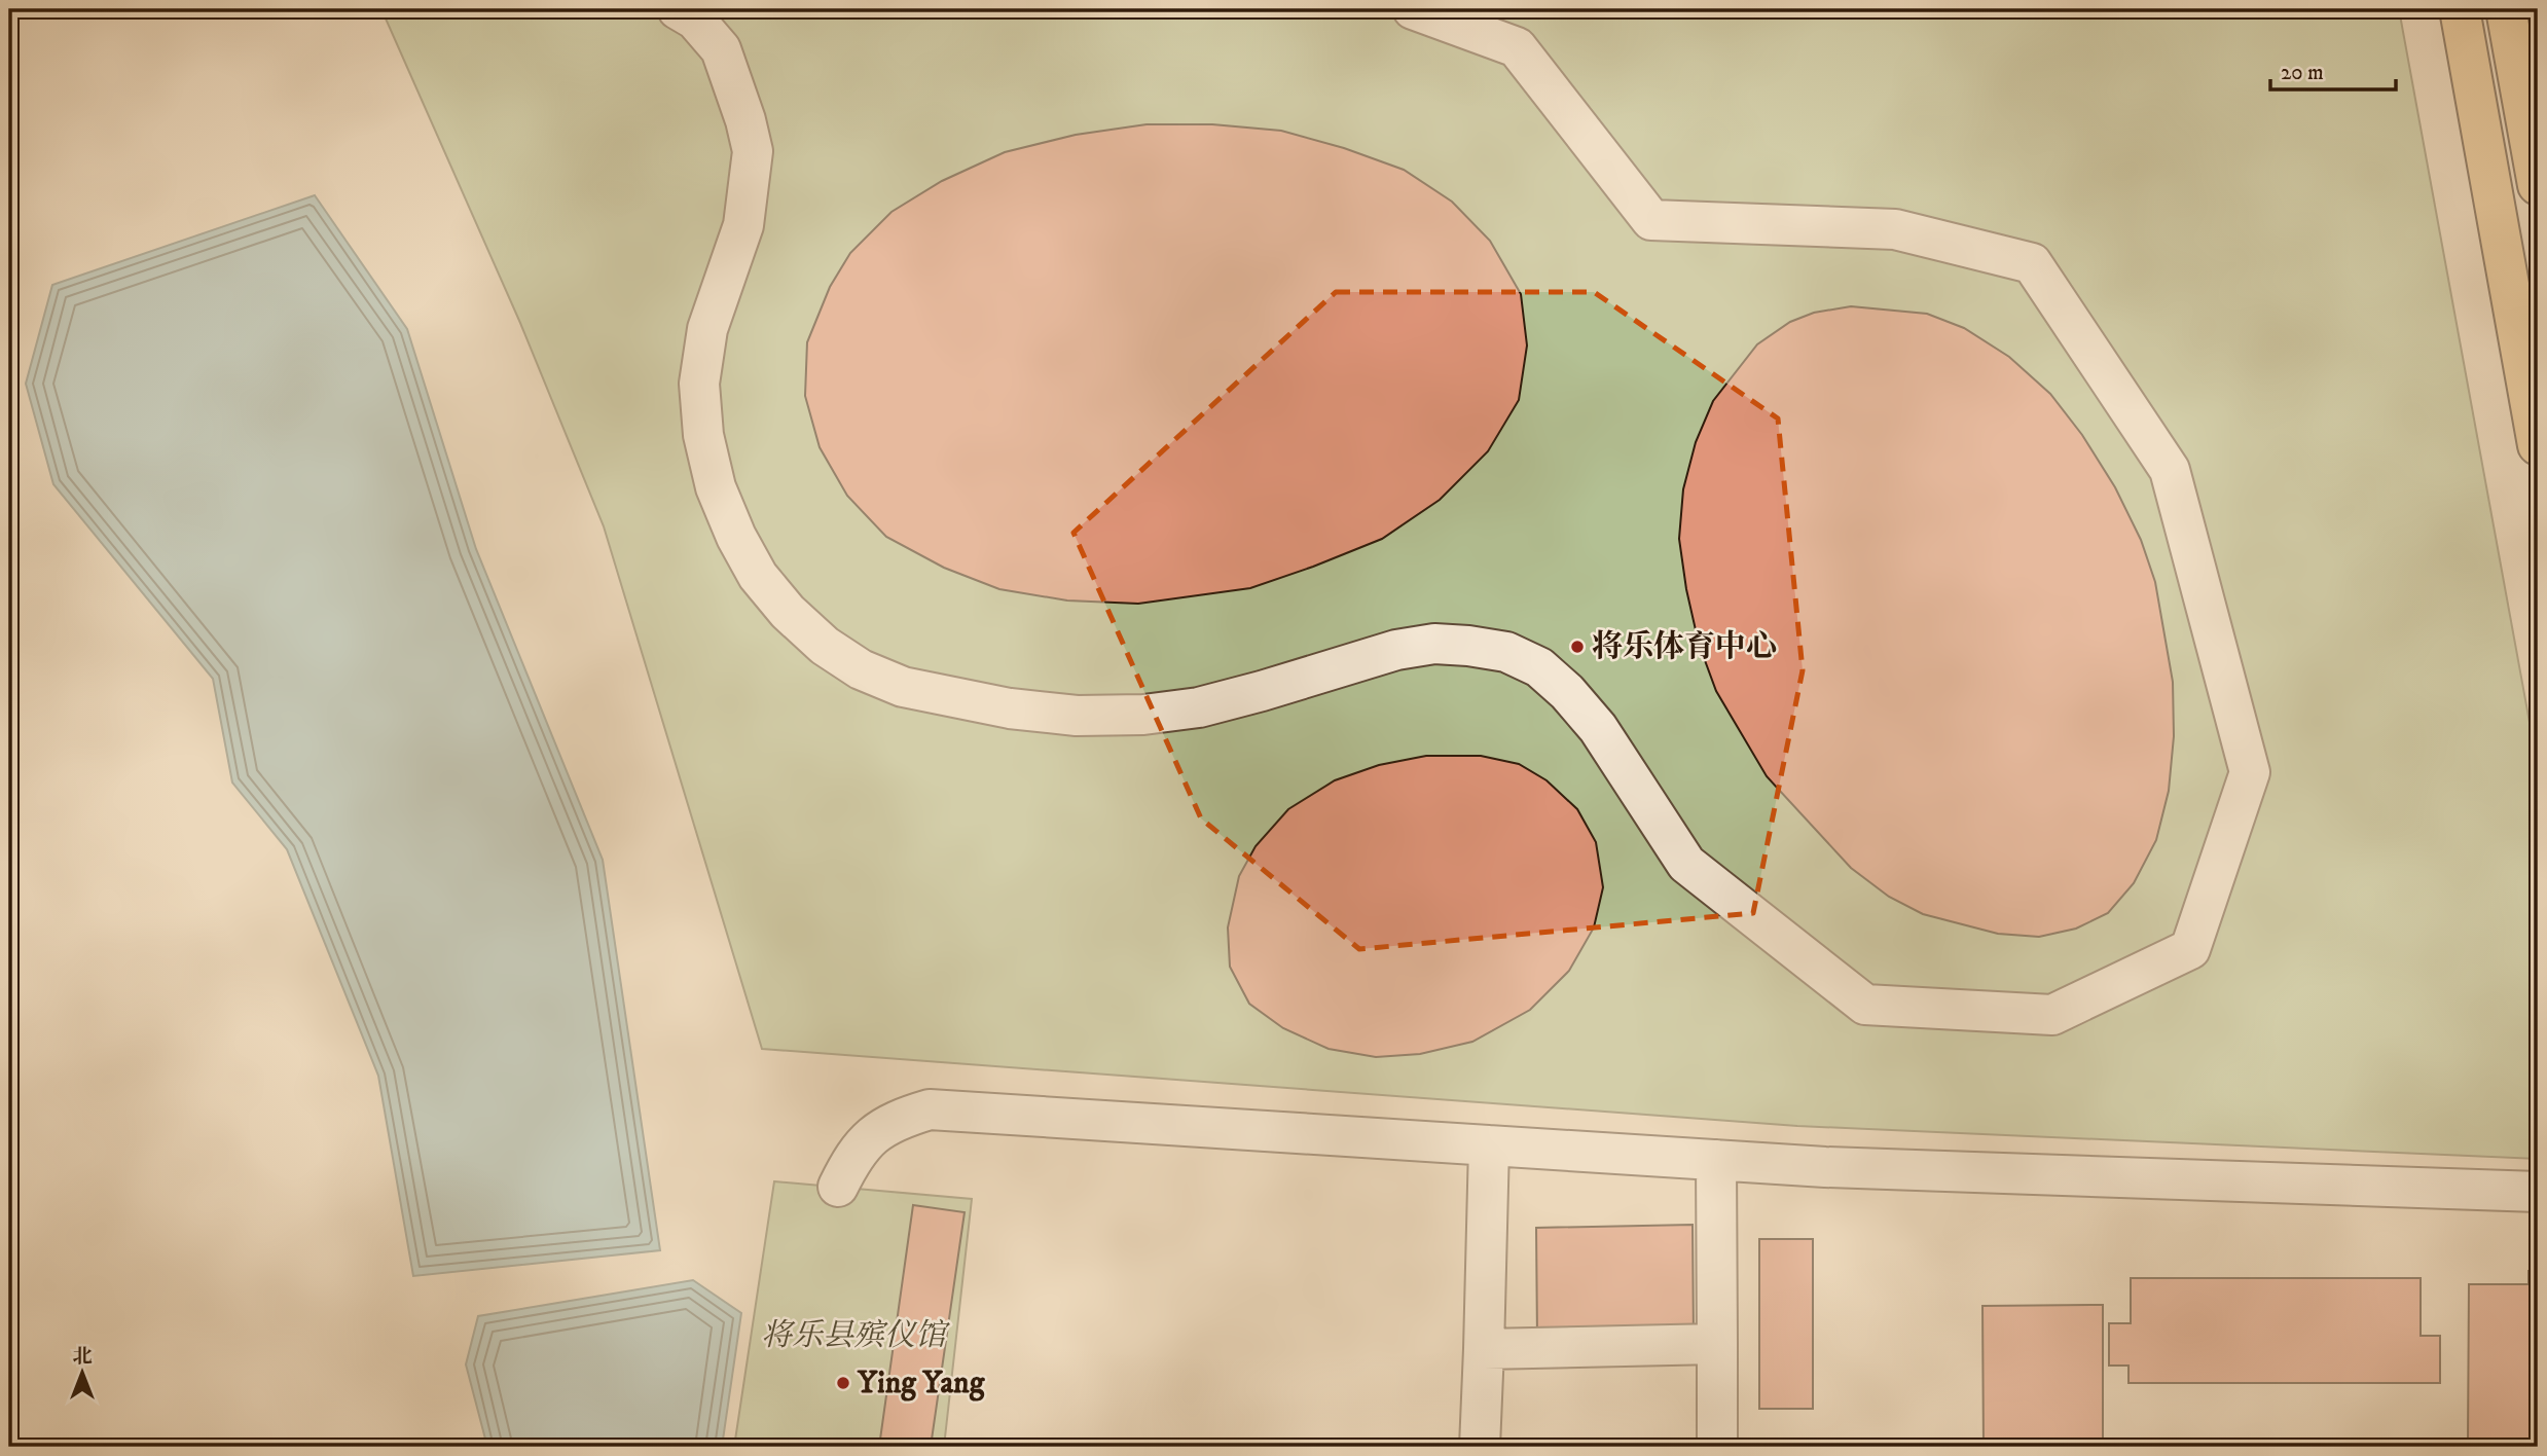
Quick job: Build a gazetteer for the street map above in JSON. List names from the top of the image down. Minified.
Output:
{"parks":["将乐县殡仪馆"],"places":["将乐体育中心","Ying Yang"],"scale_bar":"20 m","north":"top"}
